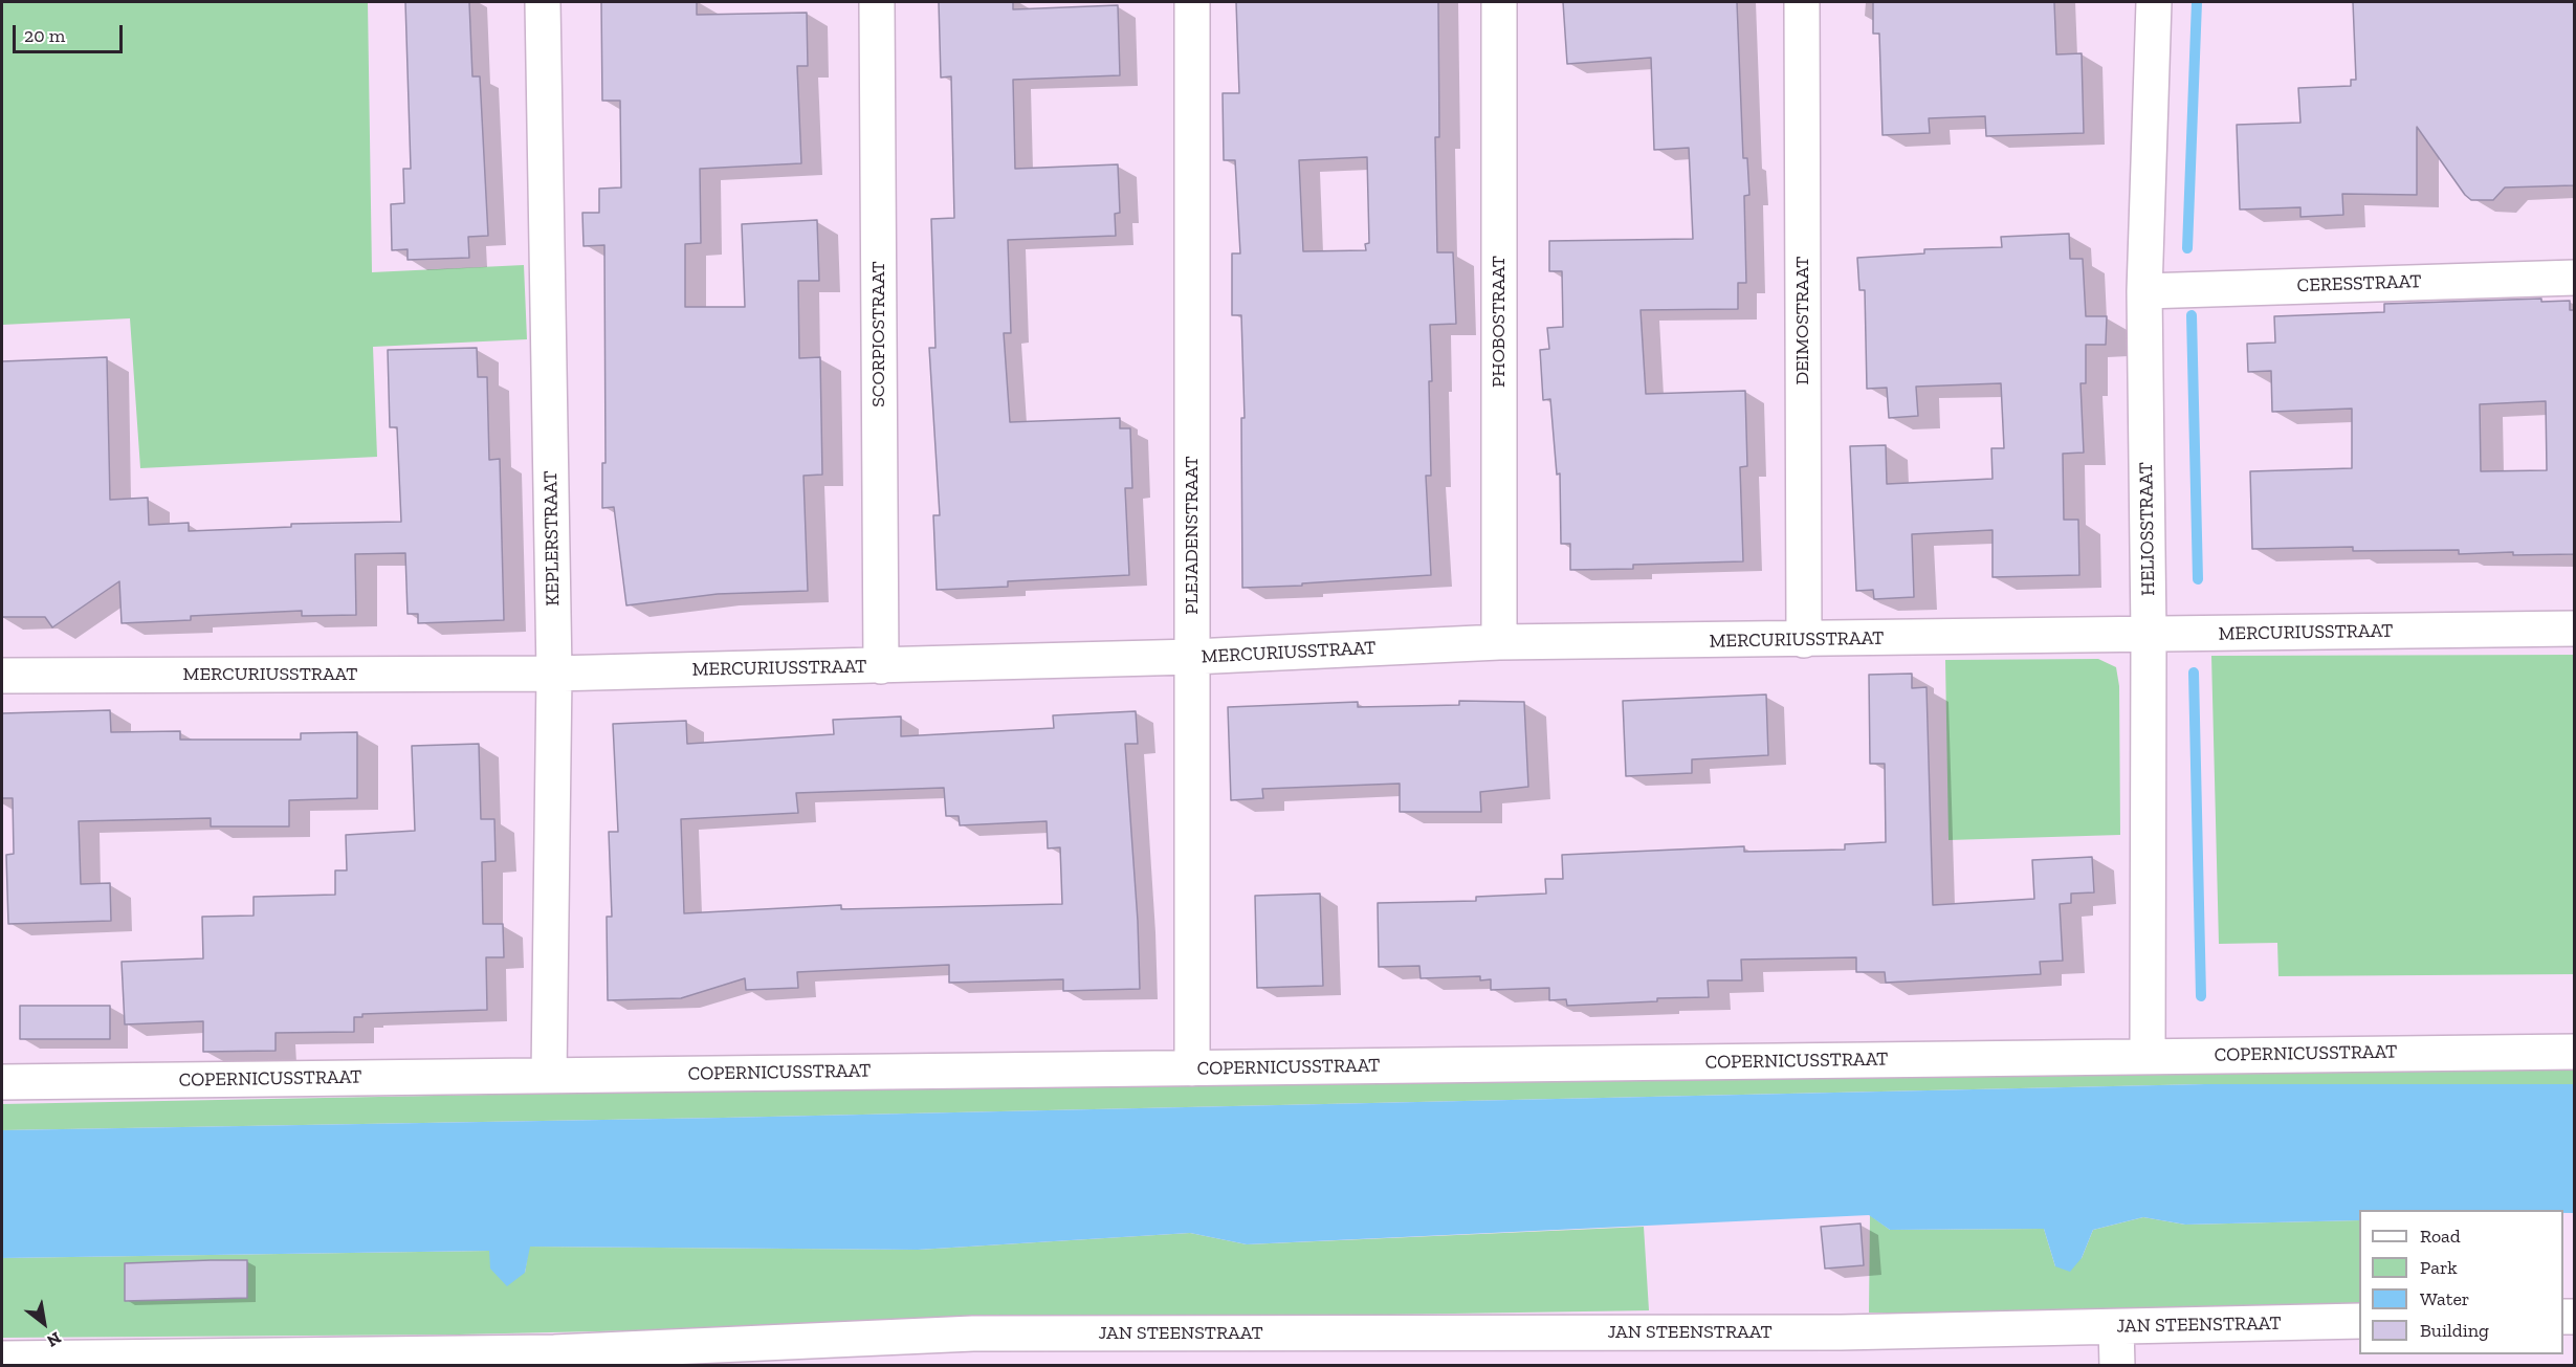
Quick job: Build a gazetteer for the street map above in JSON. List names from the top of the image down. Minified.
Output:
{"streets":{"street":["CERESSTRAAT","DEIMOSTRAAT","PHOBOSTRAAT","SCORPIOSTRAAT","HELIOSSTRAAT","PLEJADENSTRAAT","KEPLERSTRAAT","MERCURIUSSTRAAT","COPERNICUSSTRAAT","JAN STEENSTRAAT"]},"crossings":[["CERESSTRAAT","HELIOSSTRAAT"],["DEIMOSTRAAT","MERCURIUSSTRAAT"],["PHOBOSTRAAT","MERCURIUSSTRAAT"],["SCORPIOSTRAAT","MERCURIUSSTRAAT"],["HELIOSSTRAAT","MERCURIUSSTRAAT"],["HELIOSSTRAAT","COPERNICUSSTRAAT"],["PLEJADENSTRAAT","MERCURIUSSTRAAT"],["PLEJADENSTRAAT","COPERNICUSSTRAAT"],["KEPLERSTRAAT","MERCURIUSSTRAAT"],["KEPLERSTRAAT","COPERNICUSSTRAAT"]],"legend":["Road","Park","Water","Building"],"scale_bar":"20 m","north":"bottom right"}
